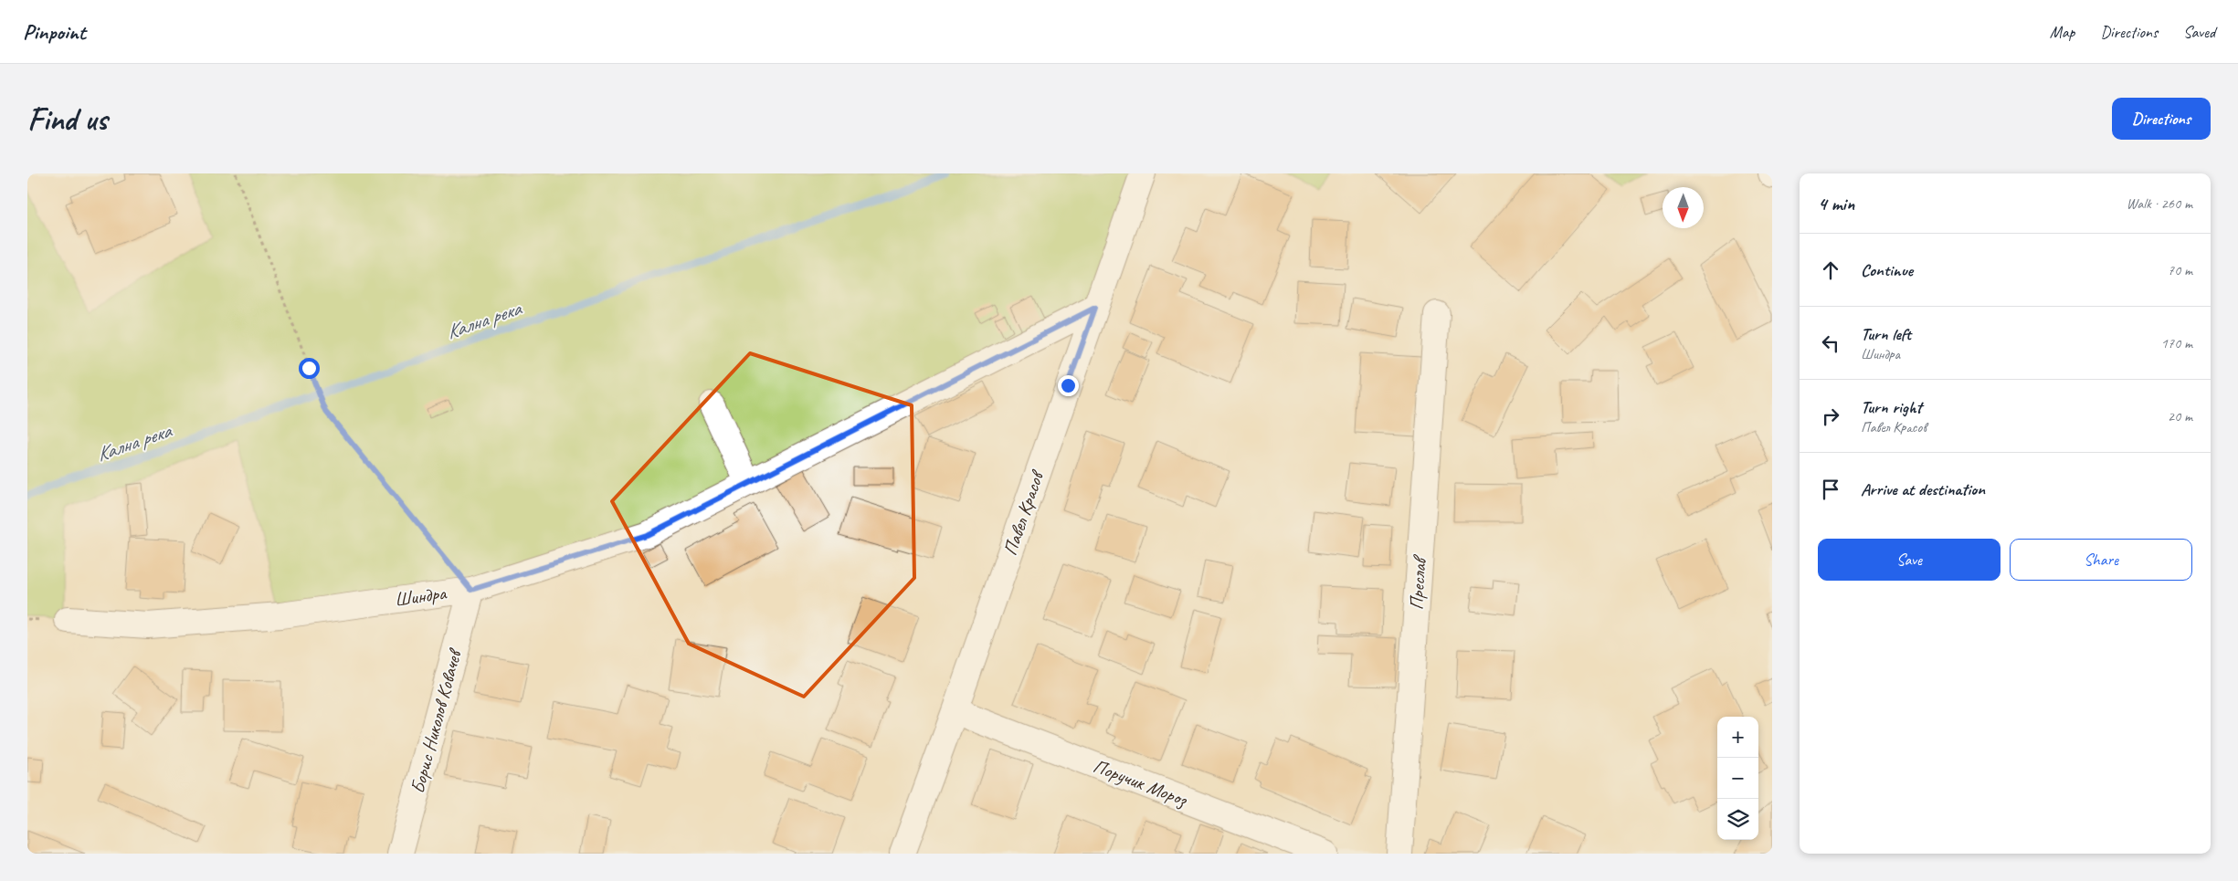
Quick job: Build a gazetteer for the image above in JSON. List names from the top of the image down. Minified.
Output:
{"streets":{"street":["Павел Красов","Преслав","Шиндра","Борис Николов Ковачев","Поручик Мороз"]},"crossings":[["Павел Красов","Шиндра"],["Павел Красов","Поручик Мороз"],["Шиндра","Борис Николов Ковачев"]],"water":["Кална река"],"north":"bottom","page":{"header":"Pinpoint","nav":["Map","Directions","Saved"],"buttons":["Directions",["Save","Share"]],"title":"Find us","heading":["4 min","Walk · 260 m"],"list":[["Continue","70 m"],["Turn left","Шиндра","170 m"],["Turn right","Павел Красов","20 m"],"Arrive at destination"],"map_buttons":["+","−"]}}
